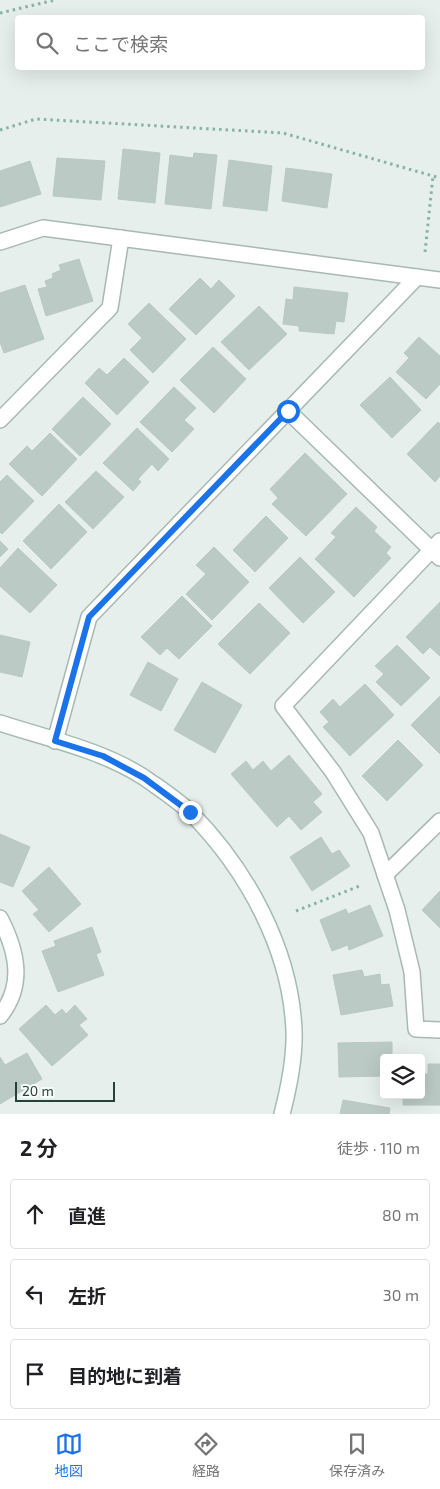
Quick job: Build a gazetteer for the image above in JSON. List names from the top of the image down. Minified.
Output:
{"scale_bar":"20 m","page":{"search":"ここで検索","scale":"20 m","heading":["2 分","徒歩 · 110 m"],"list":[["直進","80 m"],["左折","30 m"],"目的地に到着"],"nav":["地図","経路","保存済み"]}}
